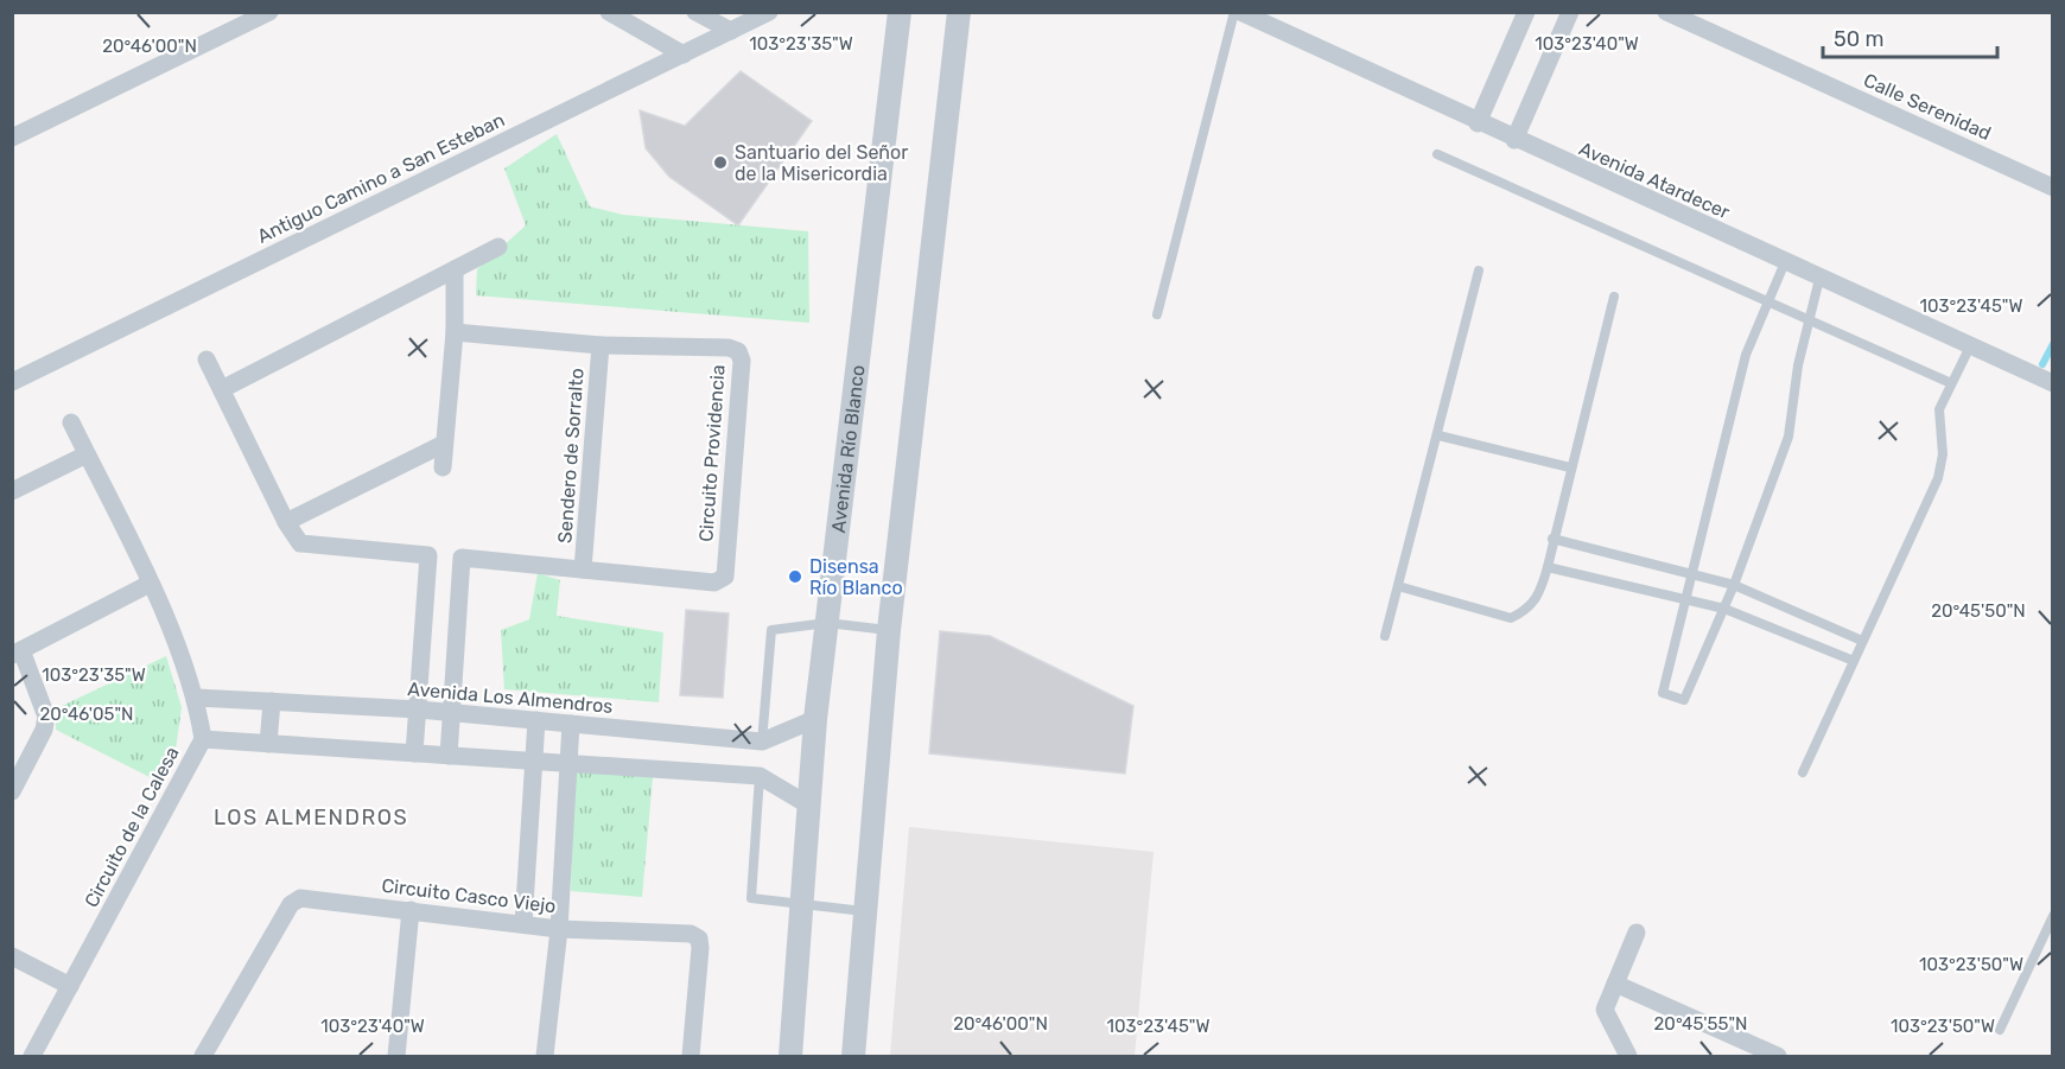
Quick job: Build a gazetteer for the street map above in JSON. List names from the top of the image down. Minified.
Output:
{"streets":{"street":["Calle Serenidad","Antiguo Camino a San Esteban","Avenida Atardecer","Avenida Río Blanco","Circuito Providencia","Sendero de Sorralto","Avenida Los Almendros","Circuito de la Calesa","Circuito Casco Viejo"]},"crossings":[["Avenida Río Blanco","Avenida Los Almendros"],["Circuito Providencia","Sendero de Sorralto"],["Circuito Providencia","Avenida Los Almendros"],["Avenida Los Almendros","Circuito de la Calesa"]],"districts":["LOS ALMENDROS"],"places":["Santuario del Señor de la Misericordia","Disensa Río Blanco"],"scale_bar":"50 m","coordinates":["103°23'35\"W","103°23'40\"W","20°46'00\"N","103°23'45\"W","20°45'50\"N","20°46'05\"N","103°23'50\"W","20°45'55\"N"]}
